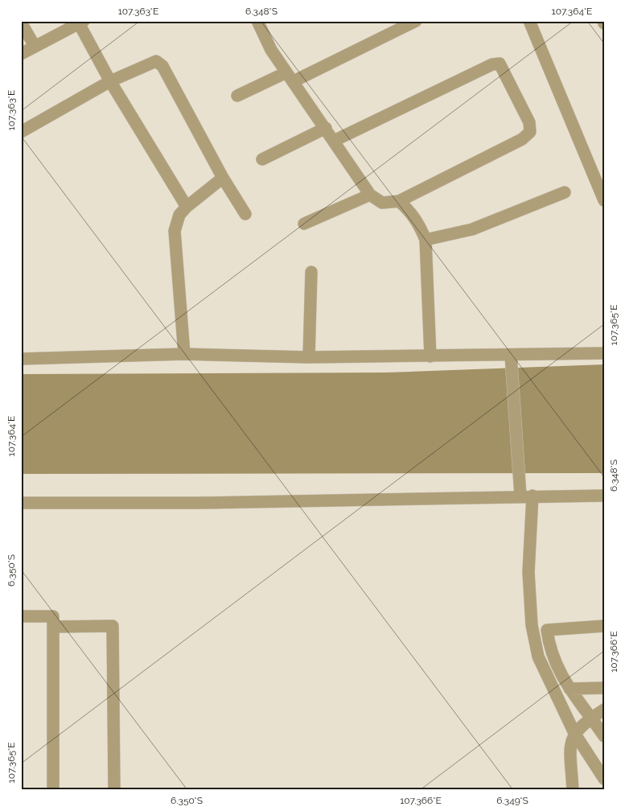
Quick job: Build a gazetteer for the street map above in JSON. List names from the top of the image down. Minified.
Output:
{"coordinates":["107.363°E","6.348°S","107.364°E","107.365°E","6.350°S","107.366°E","6.349°S"]}
